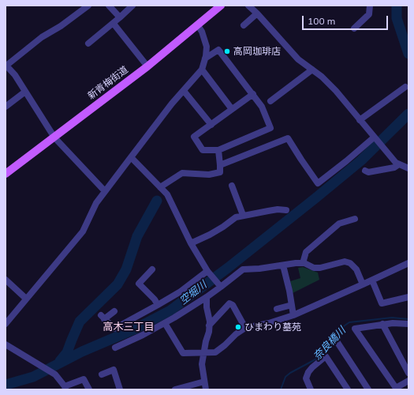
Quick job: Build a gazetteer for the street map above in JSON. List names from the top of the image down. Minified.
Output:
{"streets":{"main road":["新青梅街道"]},"districts":["高木三丁目"],"water":["空堀川","奈良橋川"],"places":["高岡珈琲店","ひまわり墓苑"],"scale_bar":"100 m"}
